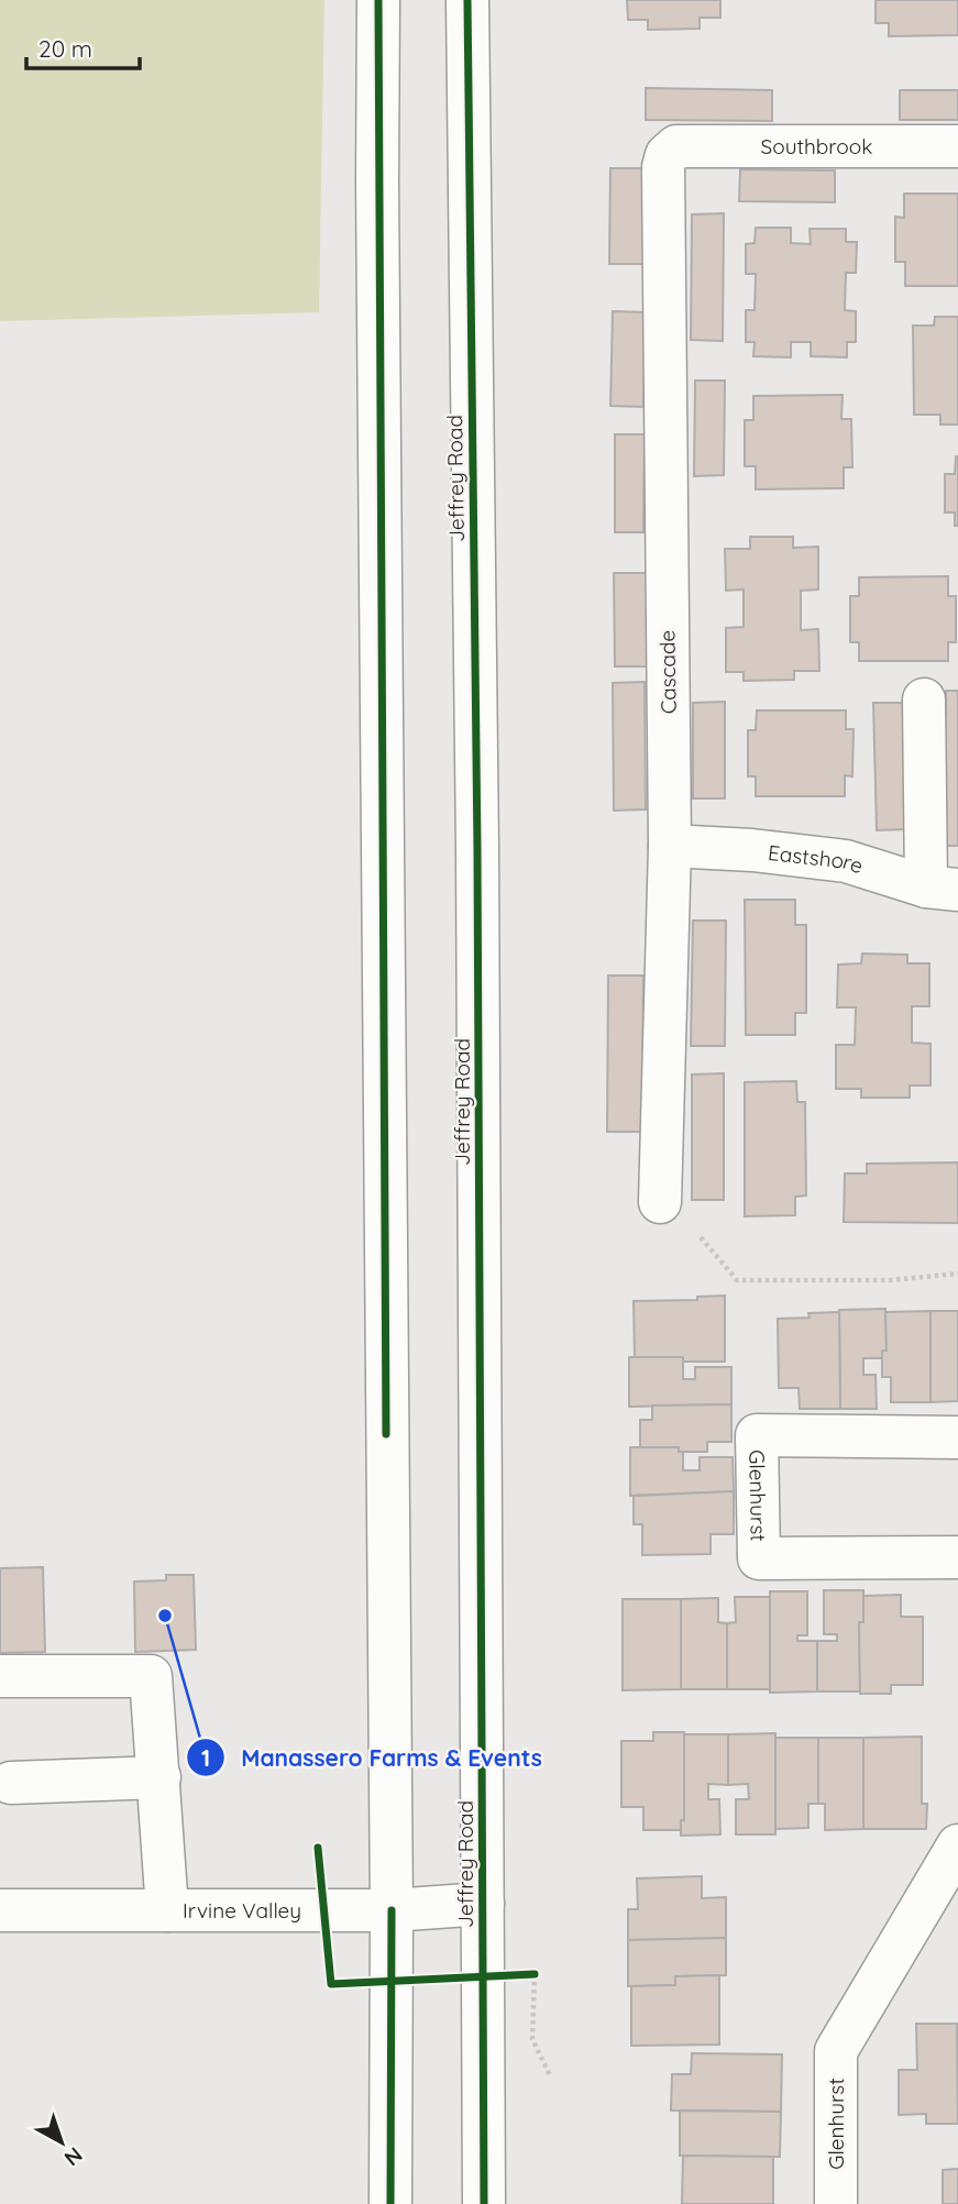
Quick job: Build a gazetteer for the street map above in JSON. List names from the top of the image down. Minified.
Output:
{"streets":{"main road":["Southbrook","Jeffrey Road","Cascade","Eastshore","Glenhurst","Irvine Valley"]},"crossings":[["Southbrook","Cascade"],["Jeffrey Road","Irvine Valley"],["Cascade","Eastshore"]],"places":["Manassero Farms & Events"],"scale_bar":"20 m","north":"bottom right"}
